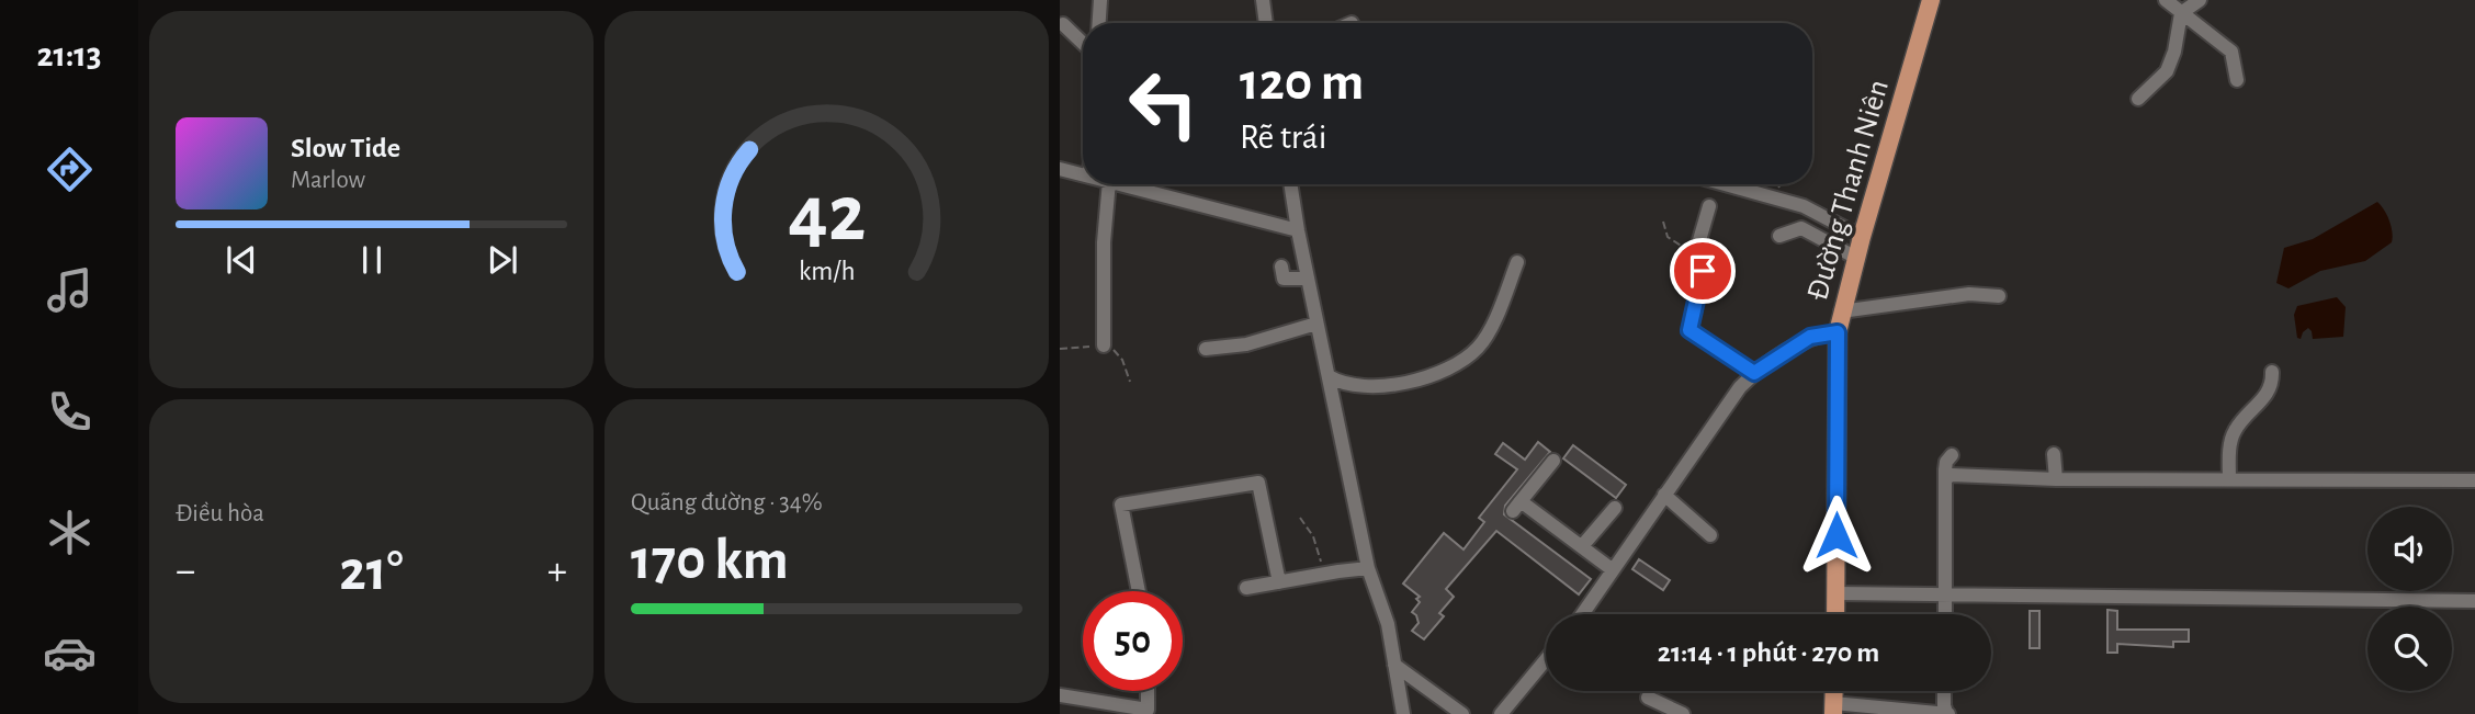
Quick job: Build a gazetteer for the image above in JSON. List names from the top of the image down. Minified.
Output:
{"streets":{"main road":["Đường Thanh Niên"]},"page":{"tabs":"21:13","turn":["120 m","Rẽ trái"],"song":["Slow Tide","Marlow"],"tile":["Điều hòa",["Quãng đường · 34%","170 km"]],"heat":["−","21°","+"],"limit":"50","trip":"21:14 · 1 phút · 270 m","gauge":["42","km/h"]}}
